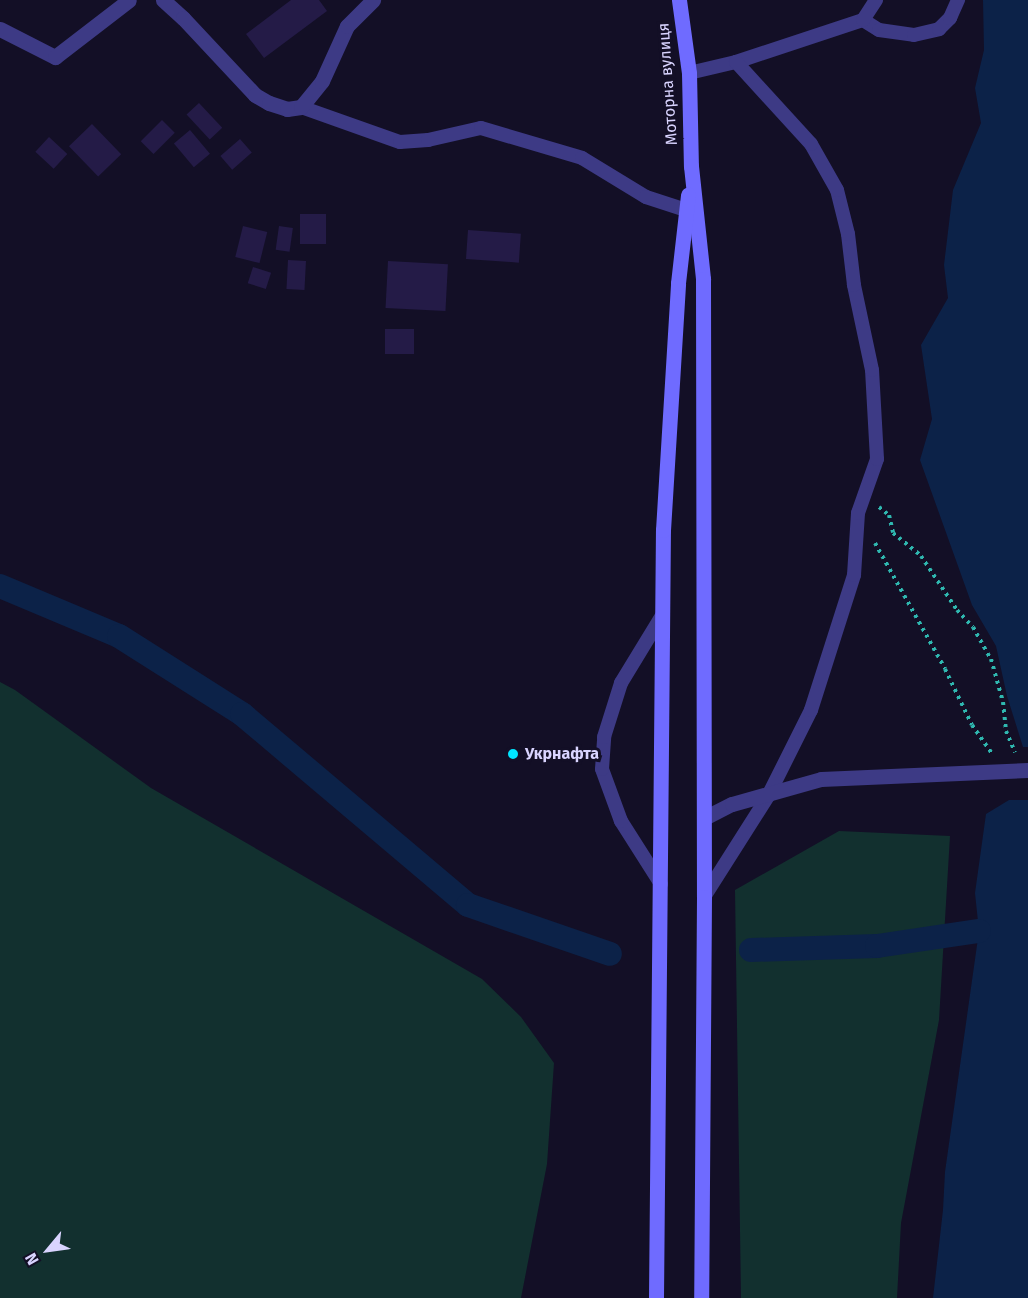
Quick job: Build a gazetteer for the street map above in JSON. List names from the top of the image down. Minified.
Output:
{"streets":{"street":["Моторна вулиця"]},"places":["Укрнафта"],"north":"bottom left"}
